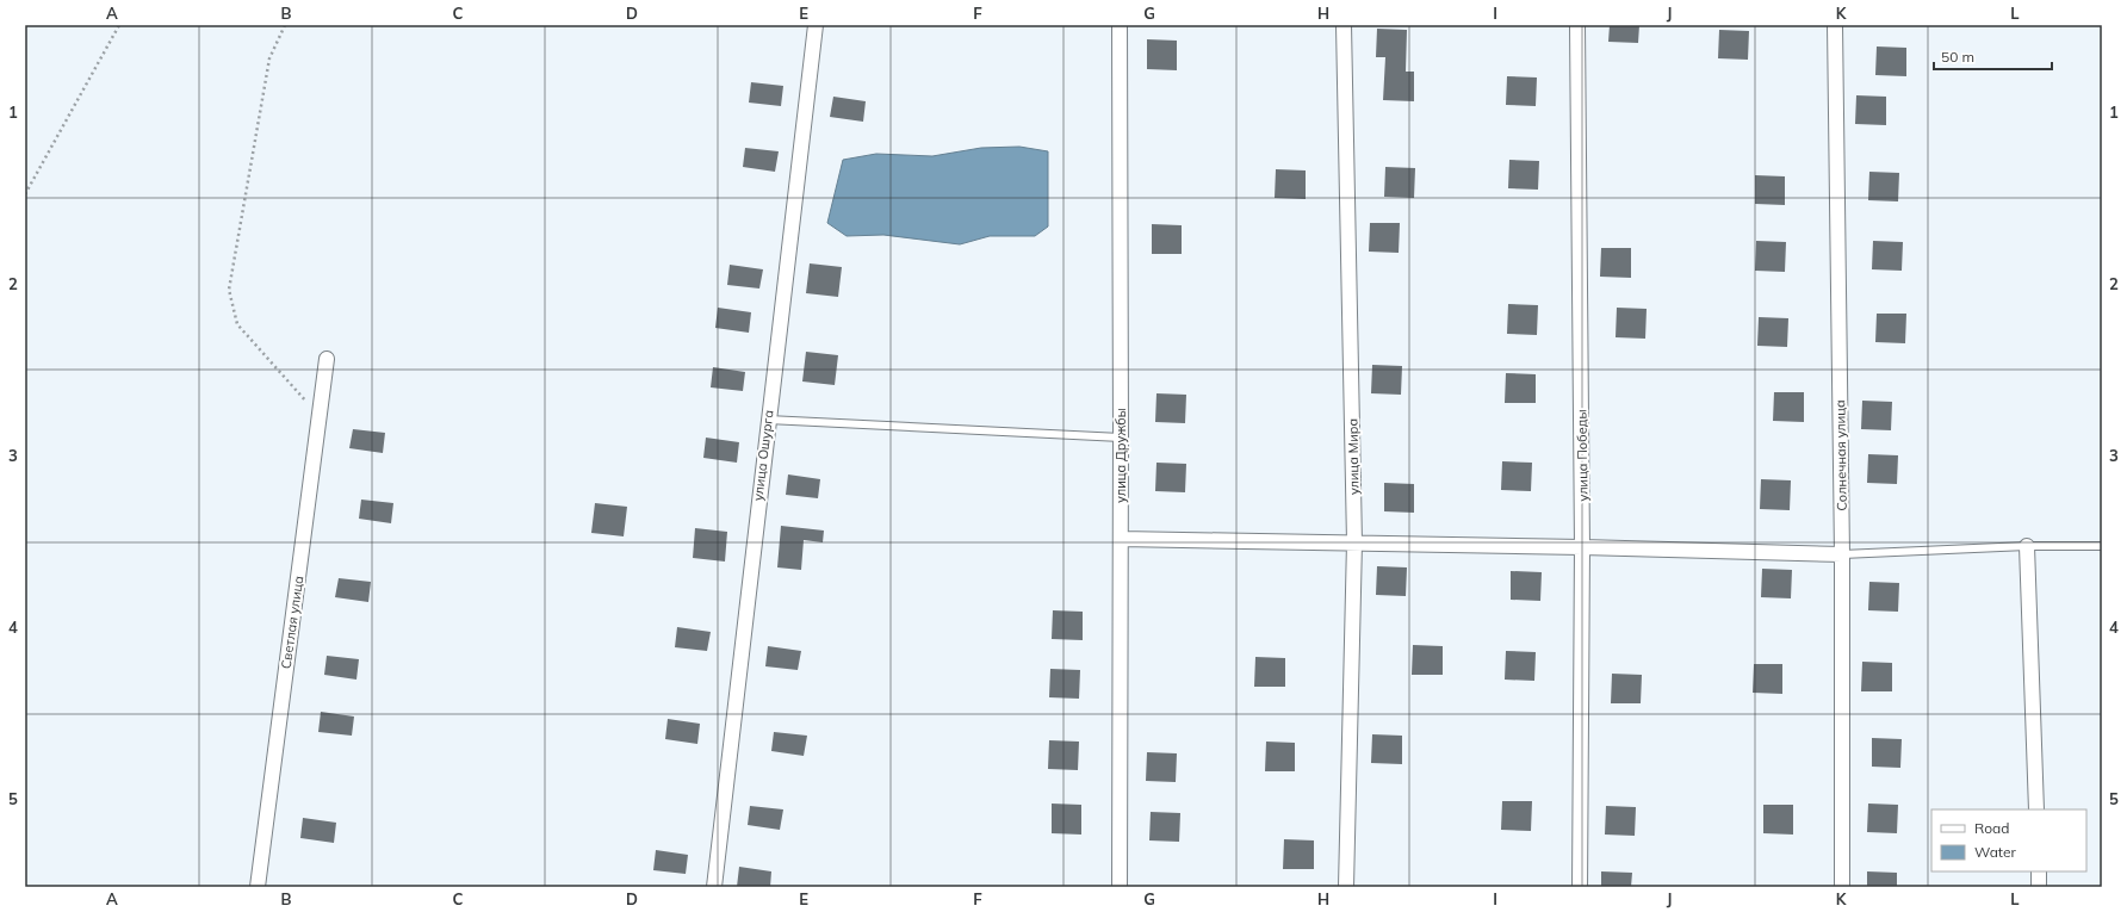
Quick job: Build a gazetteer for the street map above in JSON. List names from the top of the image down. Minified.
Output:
{"streets":{"street":["улица Ошурга","улица Дружбы","улица Победы","Солнечная улица","улица Мира","Светлая улица"]},"legend":["Road","Water"],"scale_bar":"50 m","grid":{"columns":["A","B","C","D","E","F","G","H","I","J","K","L"],"rows":["1","2","3","4","5"]}}
